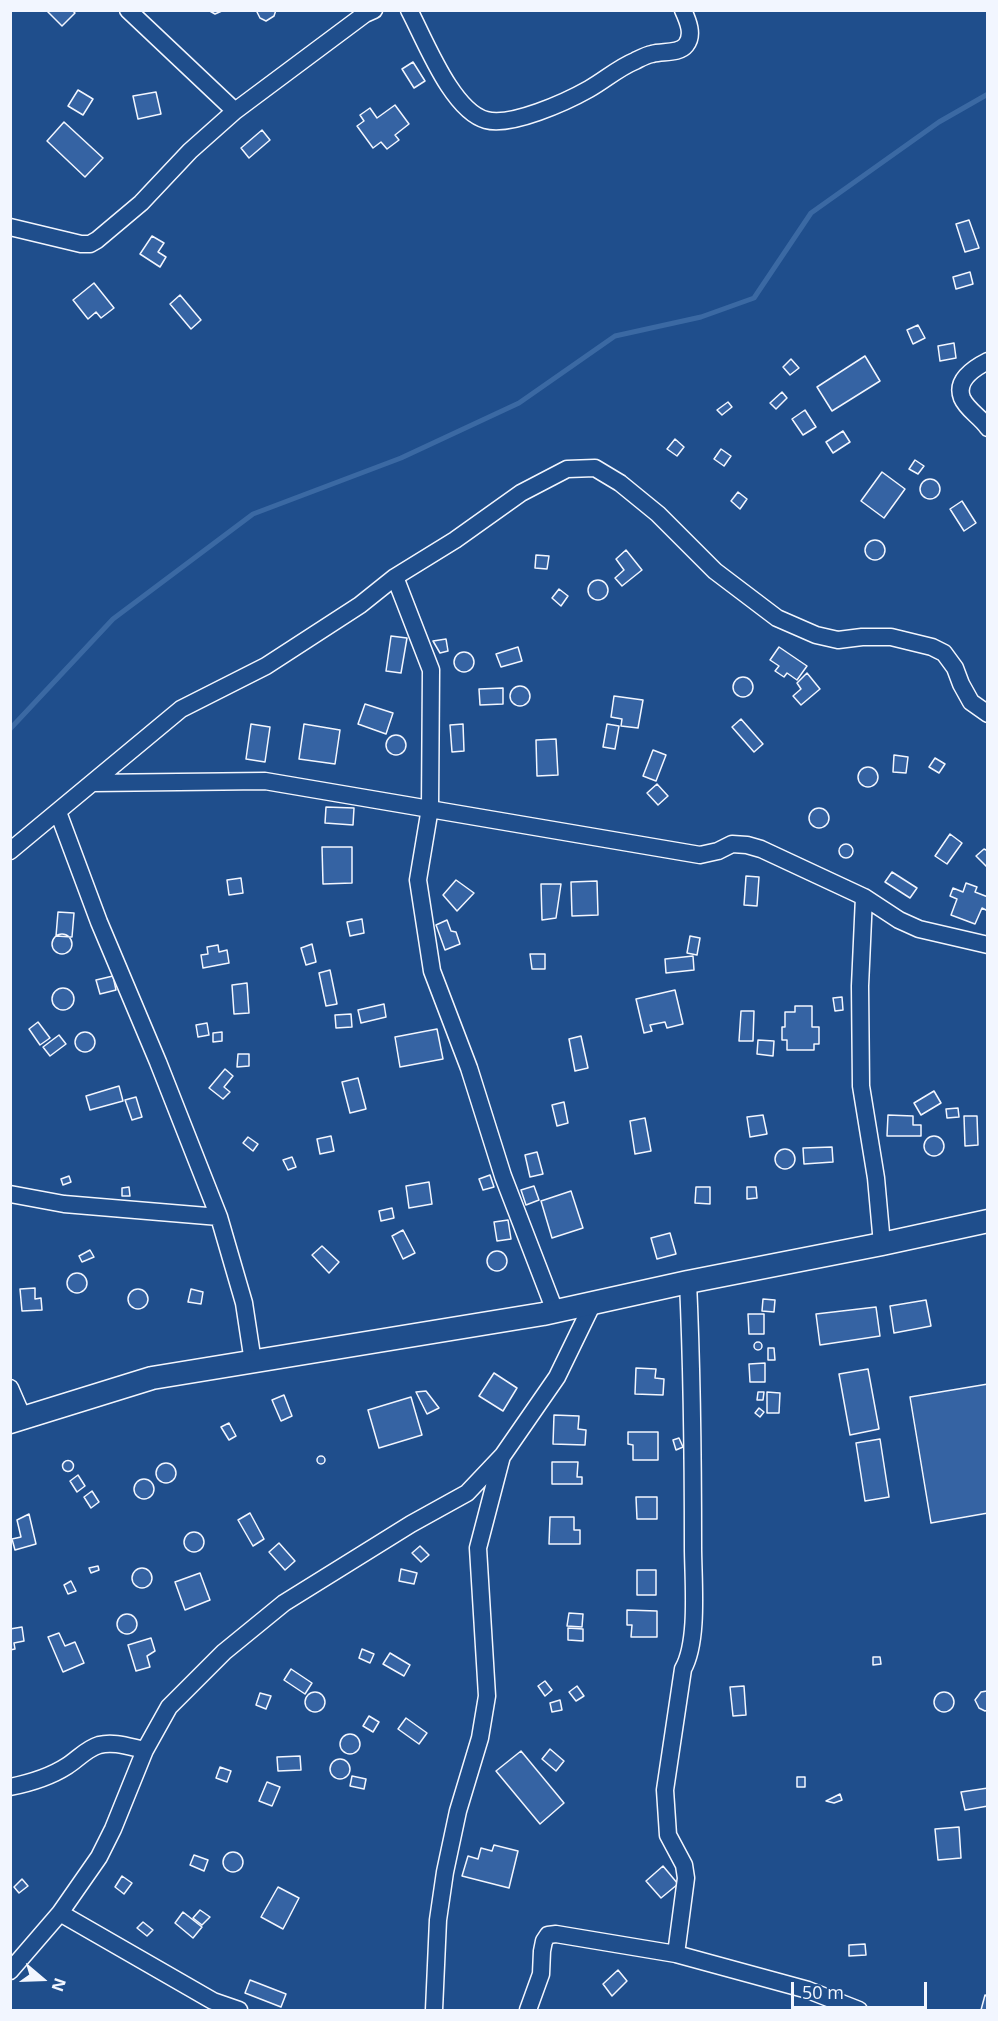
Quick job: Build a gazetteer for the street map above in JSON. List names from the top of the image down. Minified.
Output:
{"scale_bar":"50 m","north":"right"}
